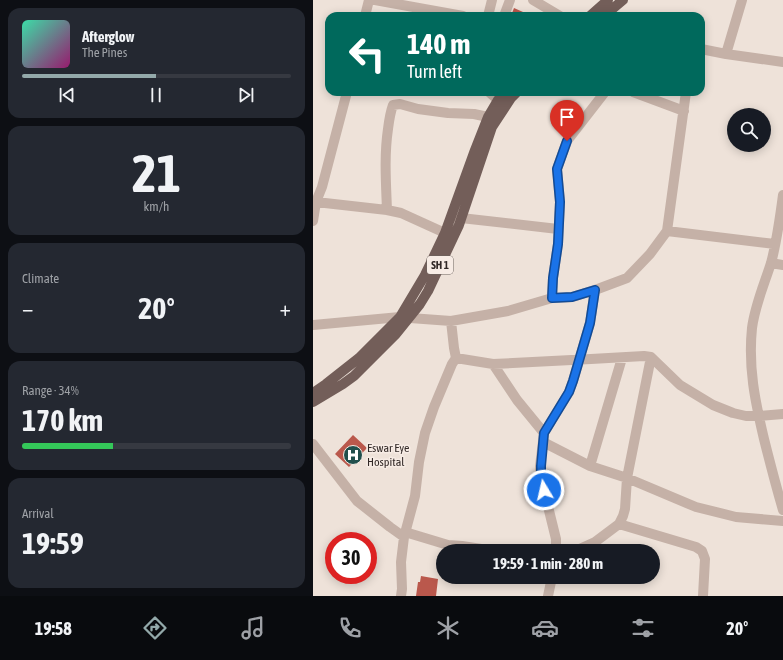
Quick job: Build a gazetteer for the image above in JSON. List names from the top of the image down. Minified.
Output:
{"streets":{"main road":["SH 1"]},"places":{"hospital":["Eswar Eye Hospital"]},"page":{"turn":["140 m","Turn left"],"song":["Afterglow","The Pines"],"tile":[["21","km/h"],"Climate",["Range · 34%","170 km"],["Arrival","19:59"]],"heat":["−","20°","+"],"limit":"30","trip":"19:59 · 1 min · 280 m","tabs":["19:58","20°"]}}
